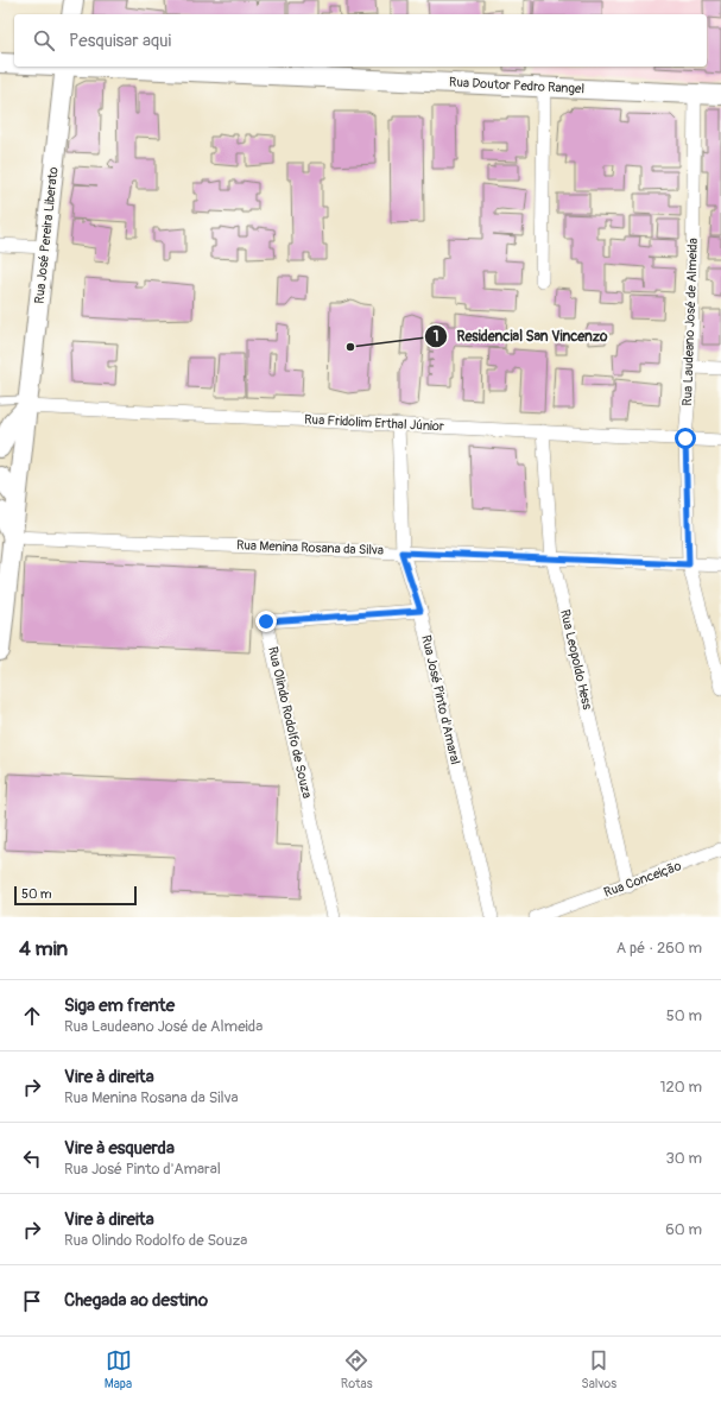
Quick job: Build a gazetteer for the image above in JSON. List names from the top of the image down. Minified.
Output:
{"streets":{"main road":["Rua Doutor Pedro Rangel","Rua José Pereira Liberato"],"street":["Rua Laudeano José de Almeida","Rua Fridolim Erthal Júnior","Rua Menina Rosana da Silva","Rua Leopoldo Hess","Rua José Pinto d'Amaral","Rua Olindo Rodolfo de Souza","Rua Conceição"]},"crossings":[["Rua Doutor Pedro Rangel","Rua Laudeano José de Almeida"],["Rua José Pereira Liberato","Rua Fridolim Erthal Júnior"],["Rua José Pereira Liberato","Rua Menina Rosana da Silva"],["Rua Laudeano José de Almeida","Rua Fridolim Erthal Júnior"],["Rua Laudeano José de Almeida","Rua Menina Rosana da Silva"],["Rua Fridolim Erthal Júnior","Rua Leopoldo Hess"],["Rua Fridolim Erthal Júnior","Rua José Pinto d'Amaral"],["Rua Menina Rosana da Silva","Rua Leopoldo Hess"],["Rua Menina Rosana da Silva","Rua José Pinto d'Amaral"],["Rua Leopoldo Hess","Rua Conceição"],["Rua José Pinto d'Amaral","Rua Olindo Rodolfo de Souza"]],"places":["Residencial San Vincenzo"],"scale_bar":"50 m","page":{"search":"Pesquisar aqui","scale":"50 m","heading":["4 min","A pé · 260 m"],"list":[["Siga em frente","Rua Laudeano José de Almeida","50 m"],["Vire à direita","Rua Menina Rosana da Silva","120 m"],["Vire à esquerda","Rua José Pinto d'Amaral","30 m"],["Vire à direita","Rua Olindo Rodolfo de Souza","60 m"],"Chegada ao destino"],"nav":["Mapa","Rotas","Salvos"]}}
